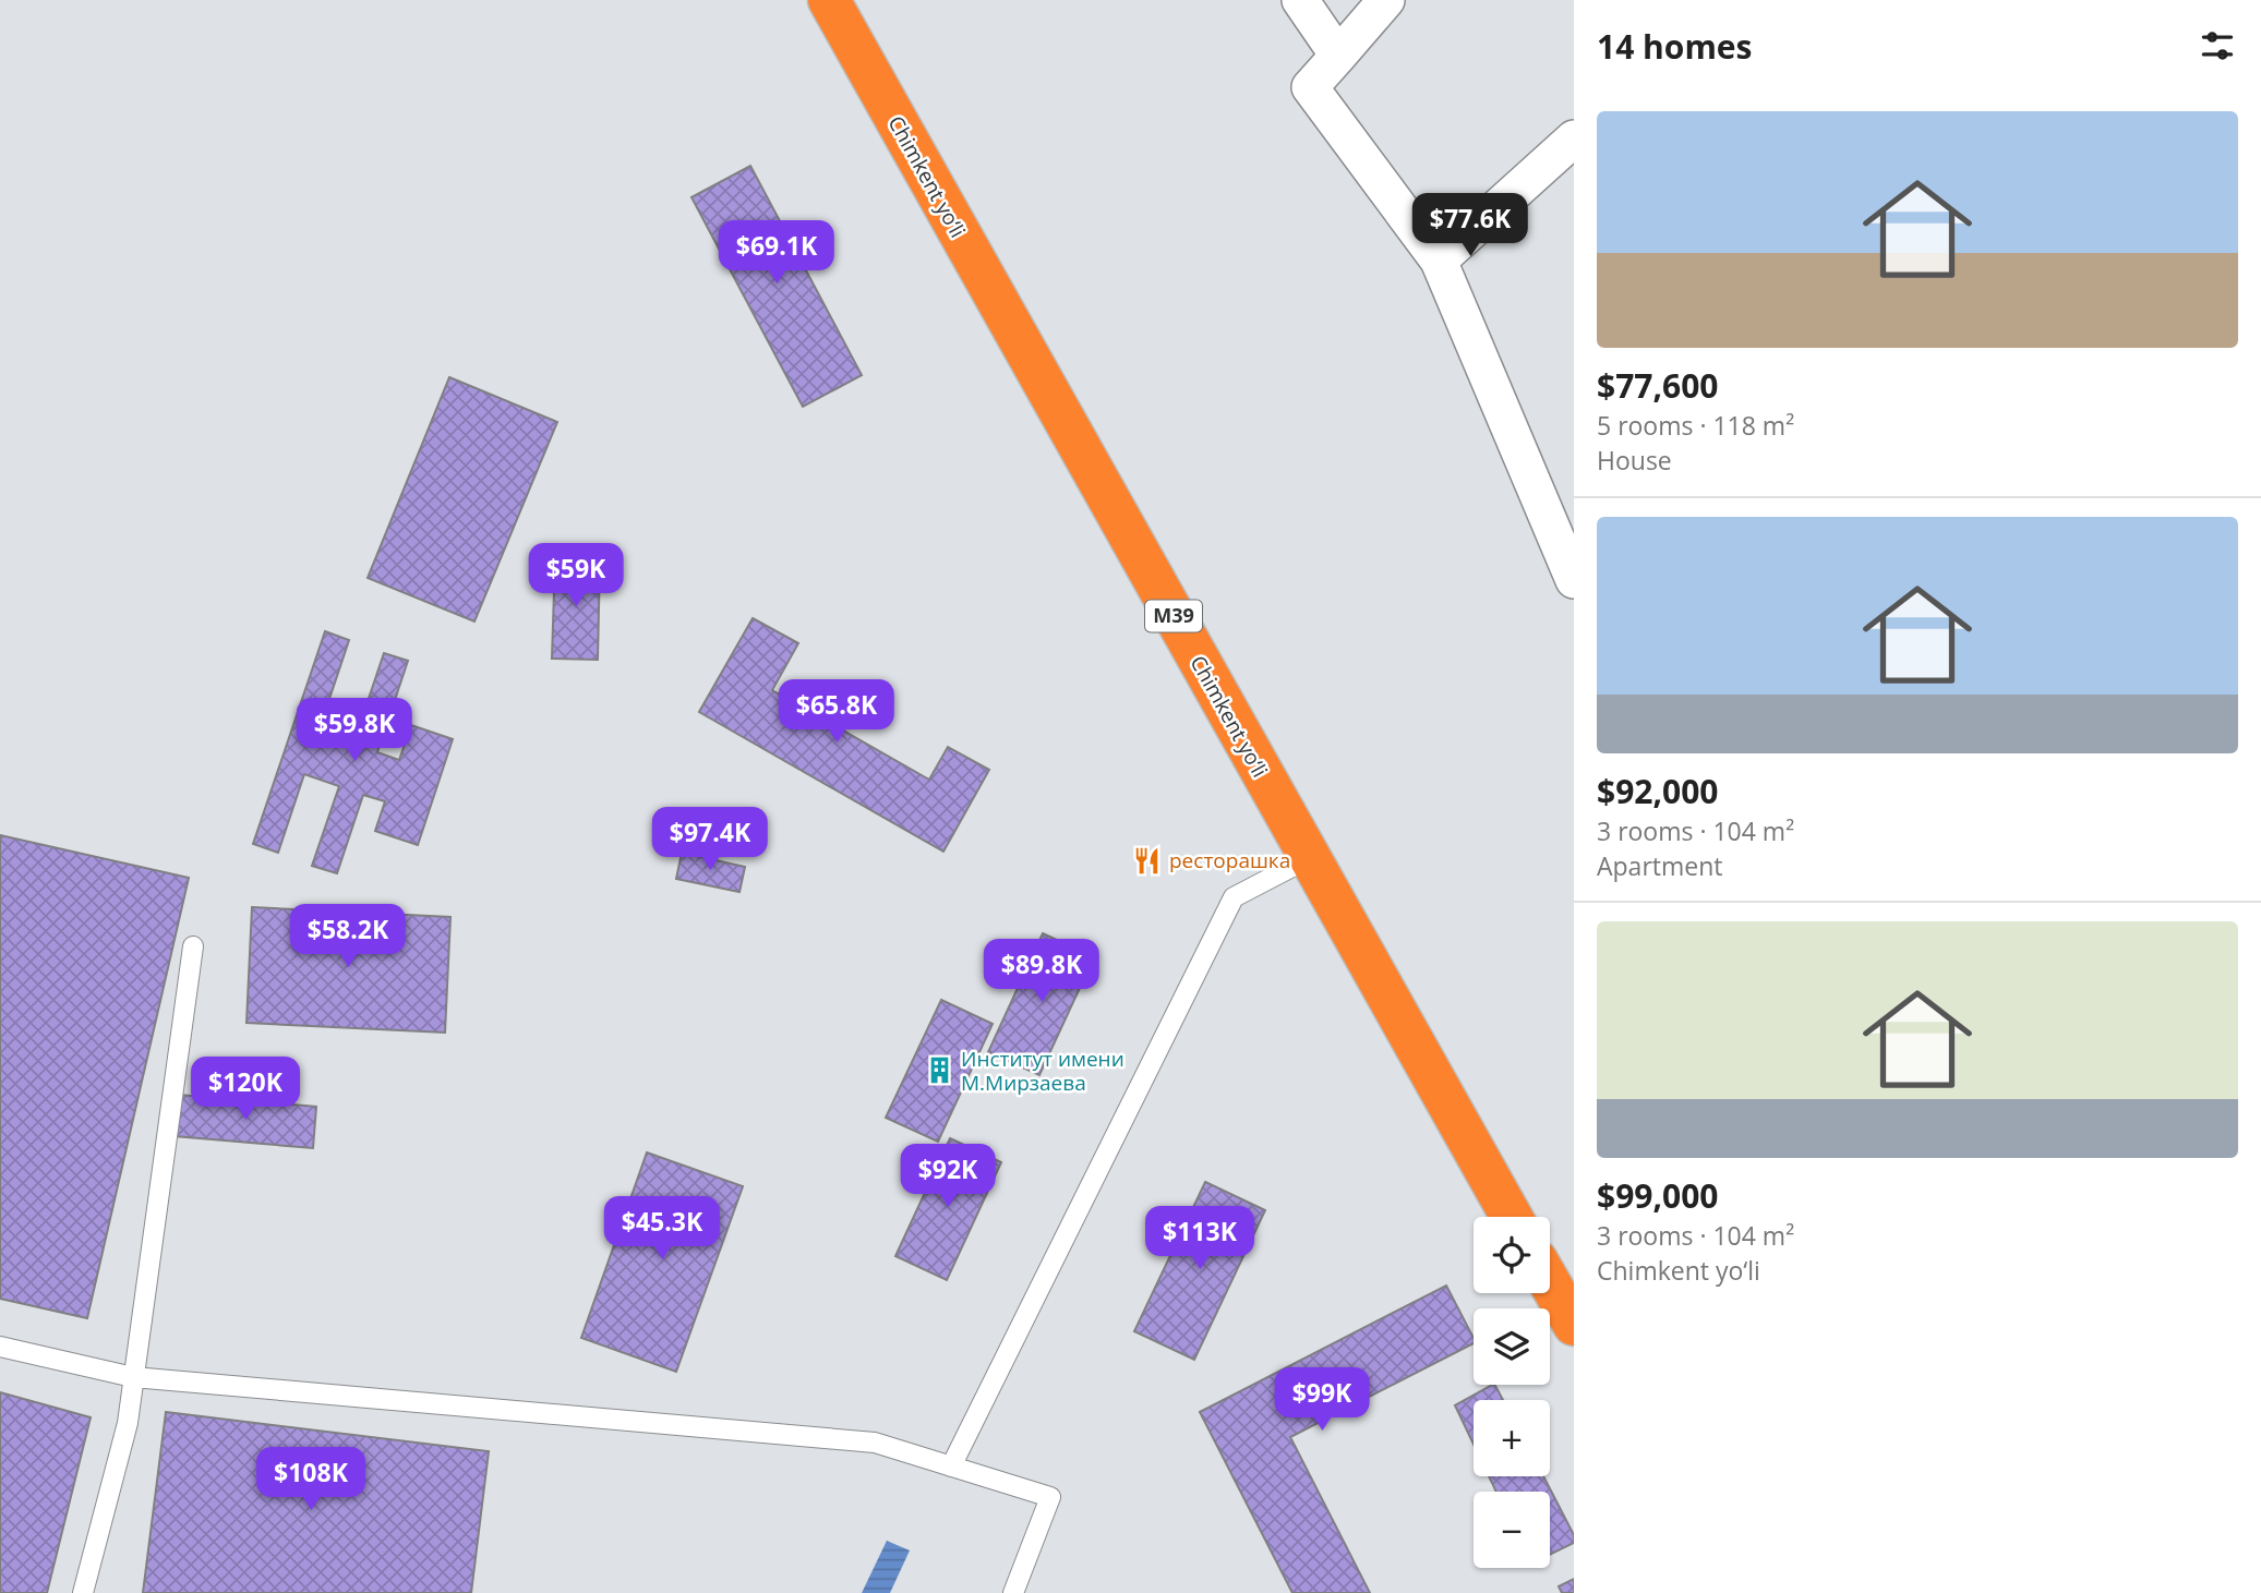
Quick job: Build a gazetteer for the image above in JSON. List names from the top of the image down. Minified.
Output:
{"streets":{"highway":["Chimkent yo‘li","M39"]},"places":{"restaurant":["ресторашка"],"building":["Институт имени М.Мирзаева"]},"page":{"heading":"14 homes","list":[{"name":"$77,600","note":"5 rooms · 118 m² · House"},{"name":"$92,000","note":"3 rooms · 104 m² · Apartment"},{"name":"$99,000","note":"3 rooms · 104 m² · Chimkent yo‘li"}],"price":["$77.6K","$69.1K","$59K","$65.8K","$59.8K","$97.4K","$58.2K","$89.8K","$120K","$92K","$45.3K","$113K","$99K","$108K"],"map_buttons":["+","−"]}}
